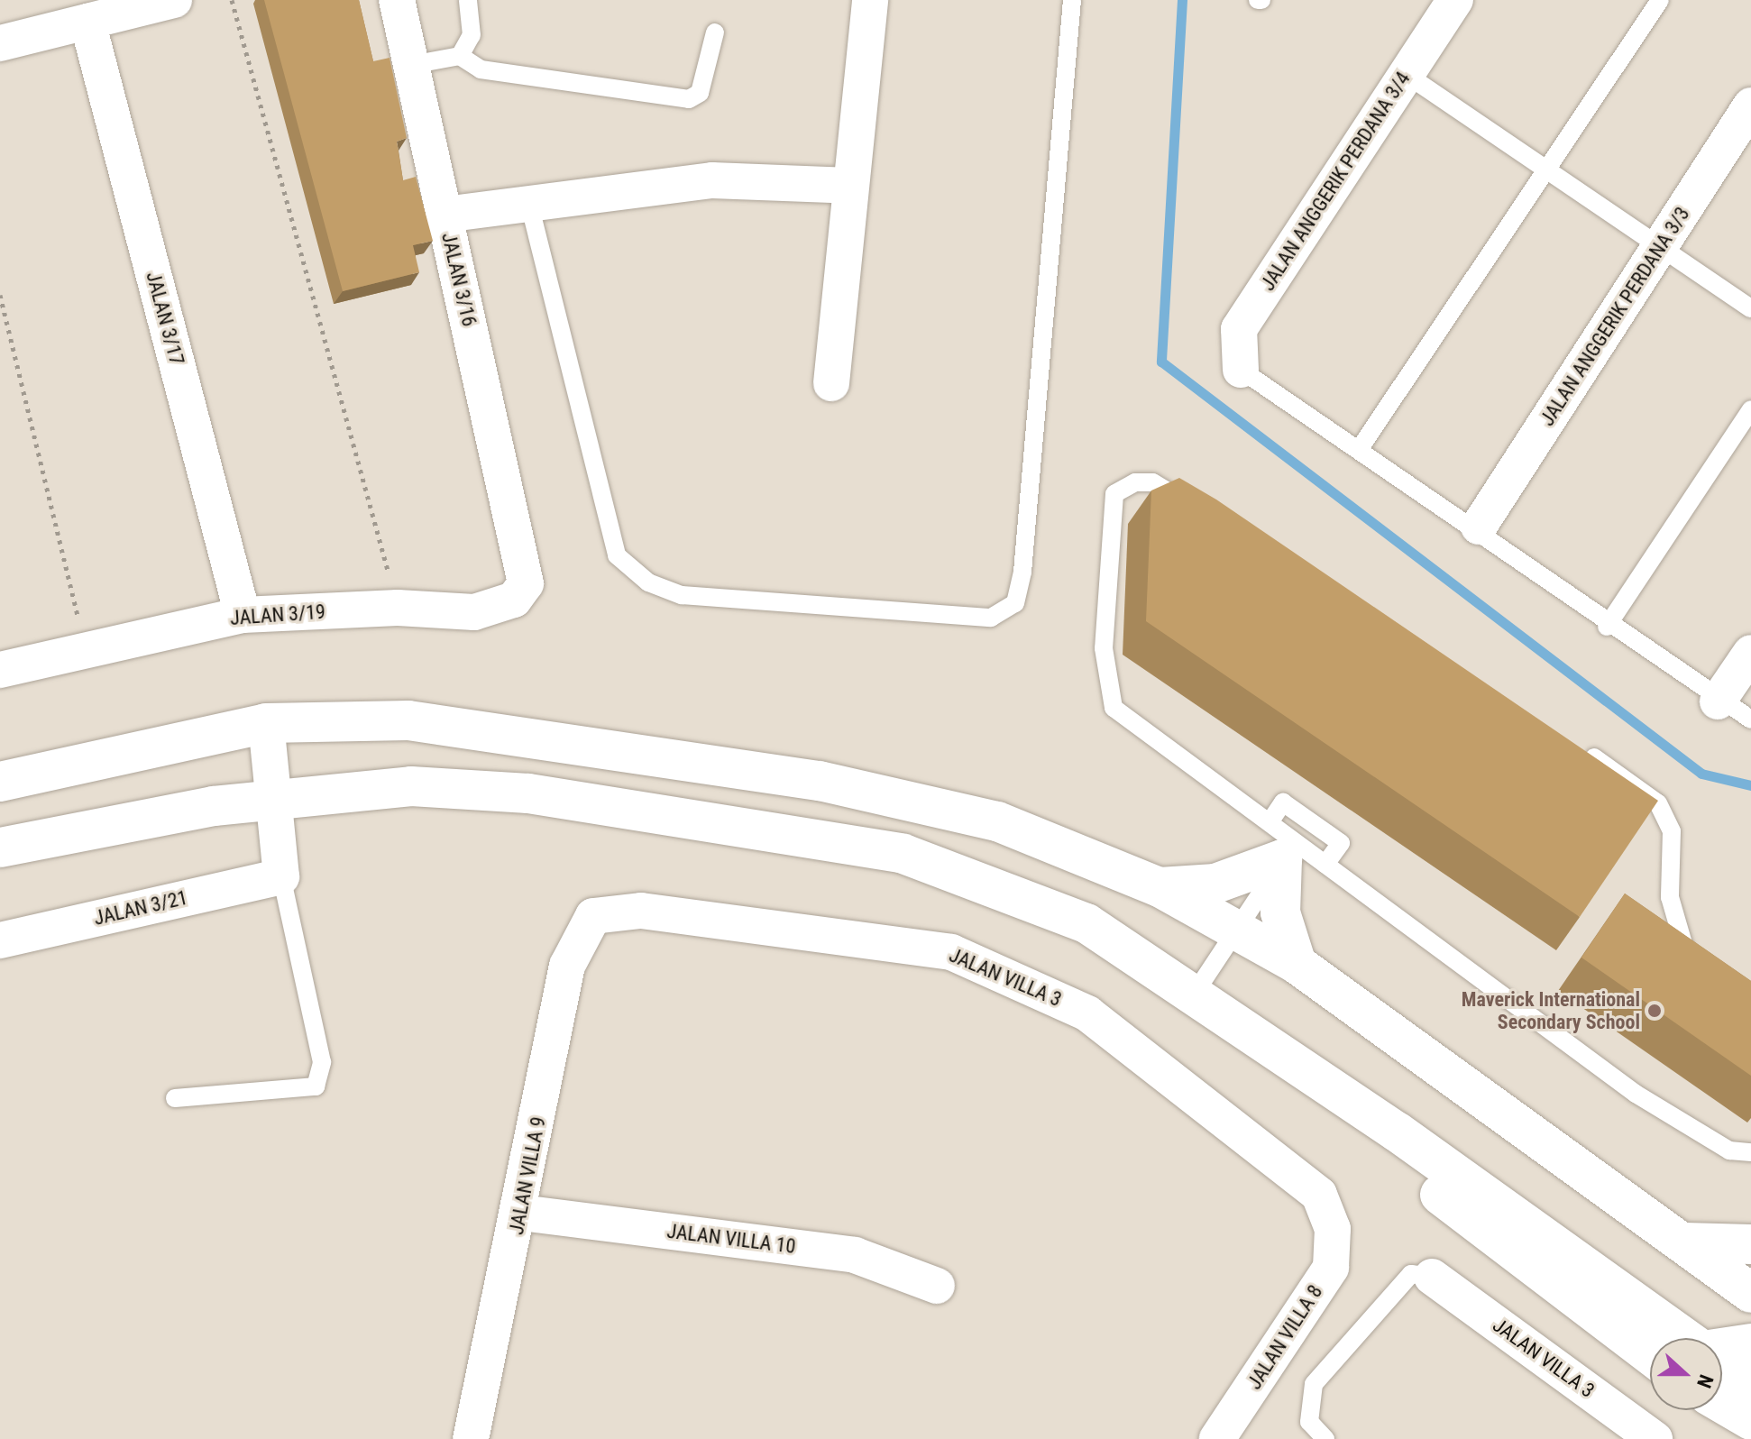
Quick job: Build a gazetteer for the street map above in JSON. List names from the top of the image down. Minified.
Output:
{"streets":{"street":["JALAN ANGGERIK PERDANA 3/4","JALAN 3/16","JALAN ANGGERIK PERDANA 3/3","JALAN 3/17","JALAN 3/19","JALAN 3/21","JALAN VILLA 3","JALAN VILLA 9","JALAN VILLA 10","JALAN VILLA 8"]},"crossings":[["JALAN 3/16","JALAN 3/19"],["JALAN 3/17","JALAN 3/19"],["JALAN VILLA 3","JALAN VILLA 9"],["JALAN VILLA 3","JALAN VILLA 8"],["JALAN VILLA 9","JALAN VILLA 10"]],"places":["Maverick International Secondary School"],"north":"right"}
